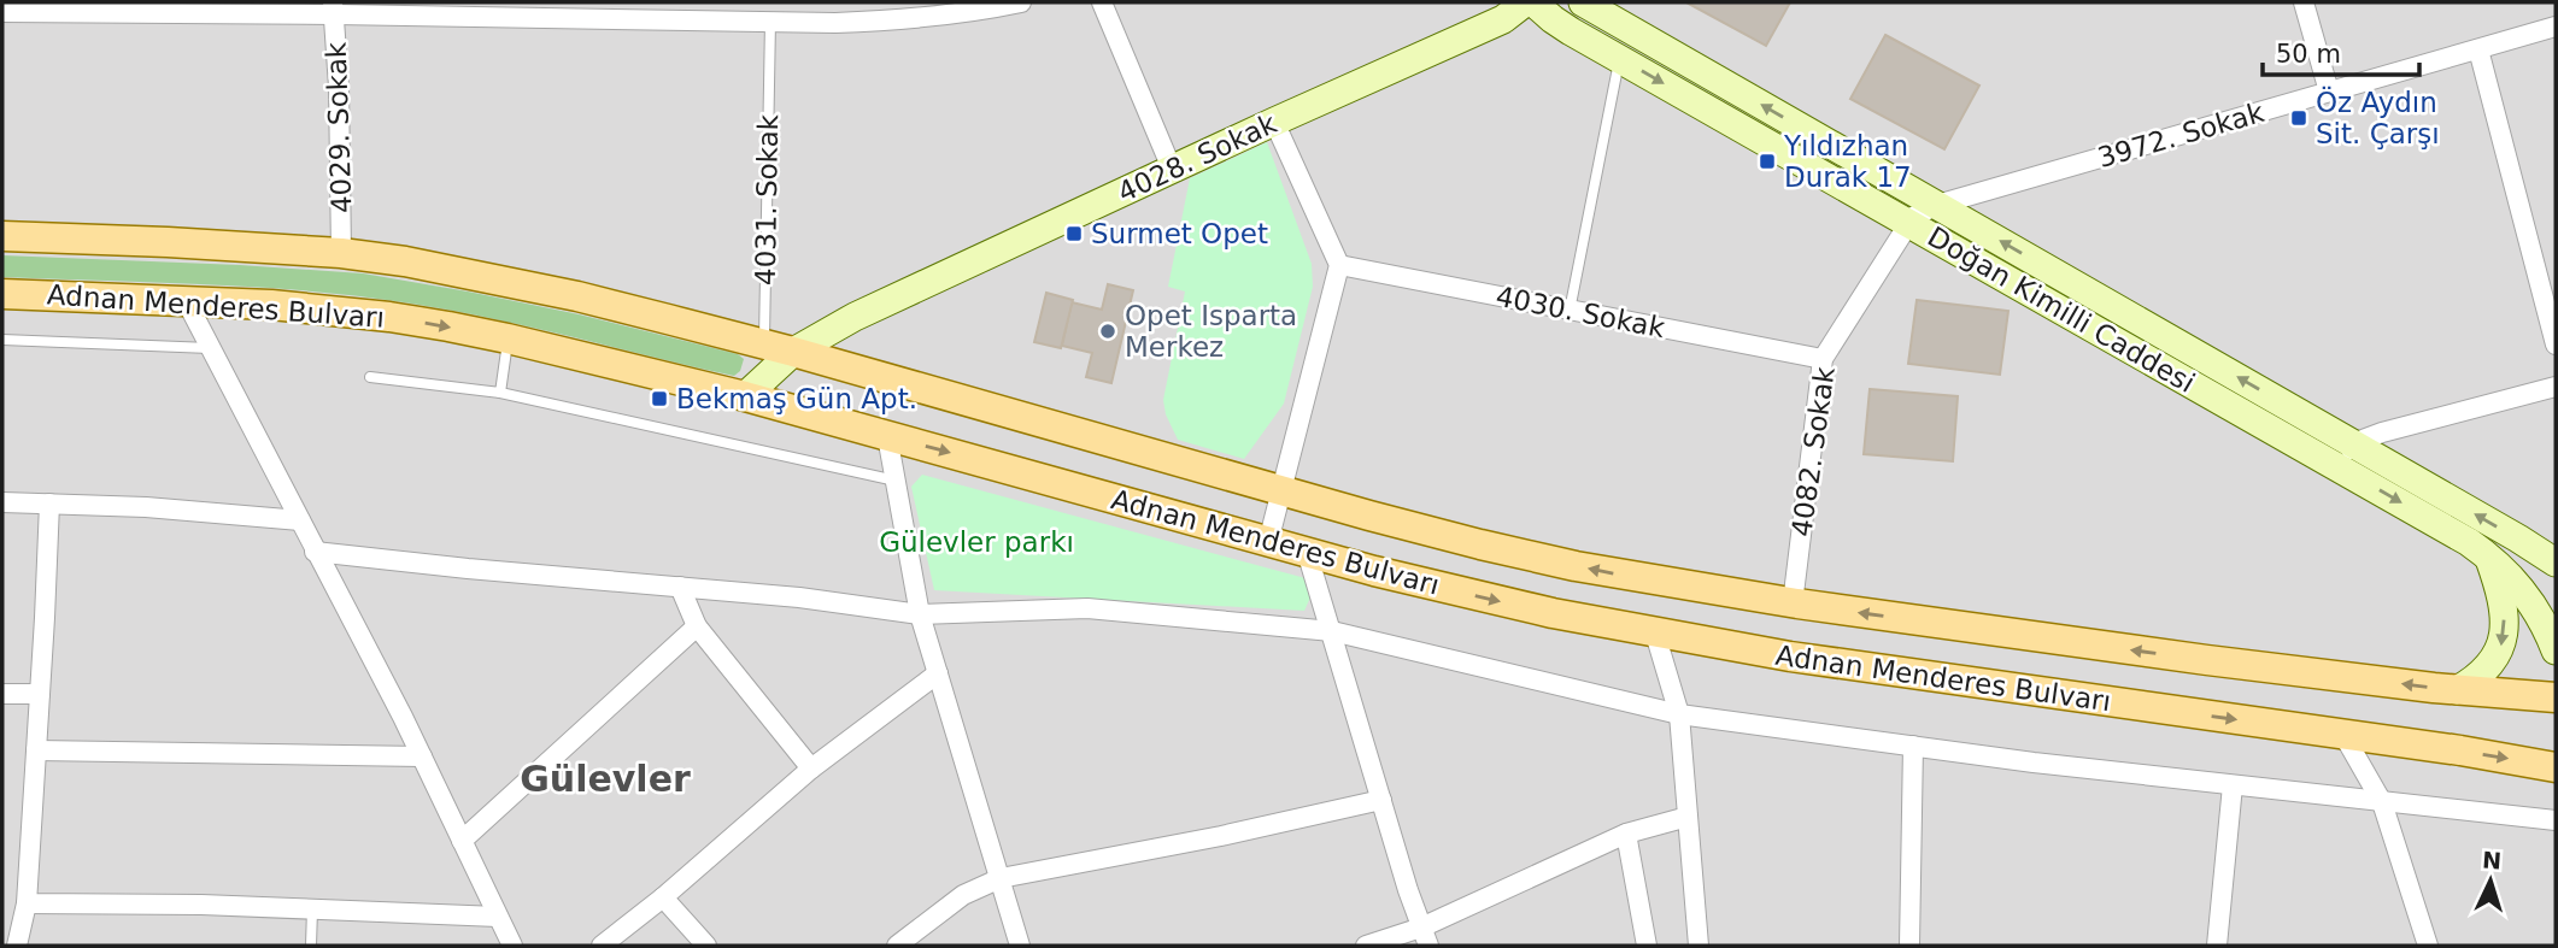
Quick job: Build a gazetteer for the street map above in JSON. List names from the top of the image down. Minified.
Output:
{"streets":{"main road":["4028. Sokak","Adnan Menderes Bulvarı","Doğan Kimilli Caddesi"],"street":["4029. Sokak","3972. Sokak","4030. Sokak","4082. Sokak"],"lane":["4031. Sokak"]},"crossings":[["4029. Sokak","Adnan Menderes Bulvarı"],["3972. Sokak","Doğan Kimilli Caddesi"],["3972. Sokak","4082. Sokak"],["4028. Sokak","4031. Sokak"],["4028. Sokak","Adnan Menderes Bulvarı"],["4031. Sokak","Adnan Menderes Bulvarı"],["Adnan Menderes Bulvarı","4082. Sokak"],["Doğan Kimilli Caddesi","4082. Sokak"],["4030. Sokak","4082. Sokak"]],"districts":["Gülevler"],"parks":["Gülevler parkı"],"places":{"transit":["Öz Aydın Sit. Çarşı","Yıldızhan Durak 17","Surmet Opet","Bekmaş Gün Apt."],"other":["Opet Isparta Merkez"]},"scale_bar":"50 m","north":"top"}
